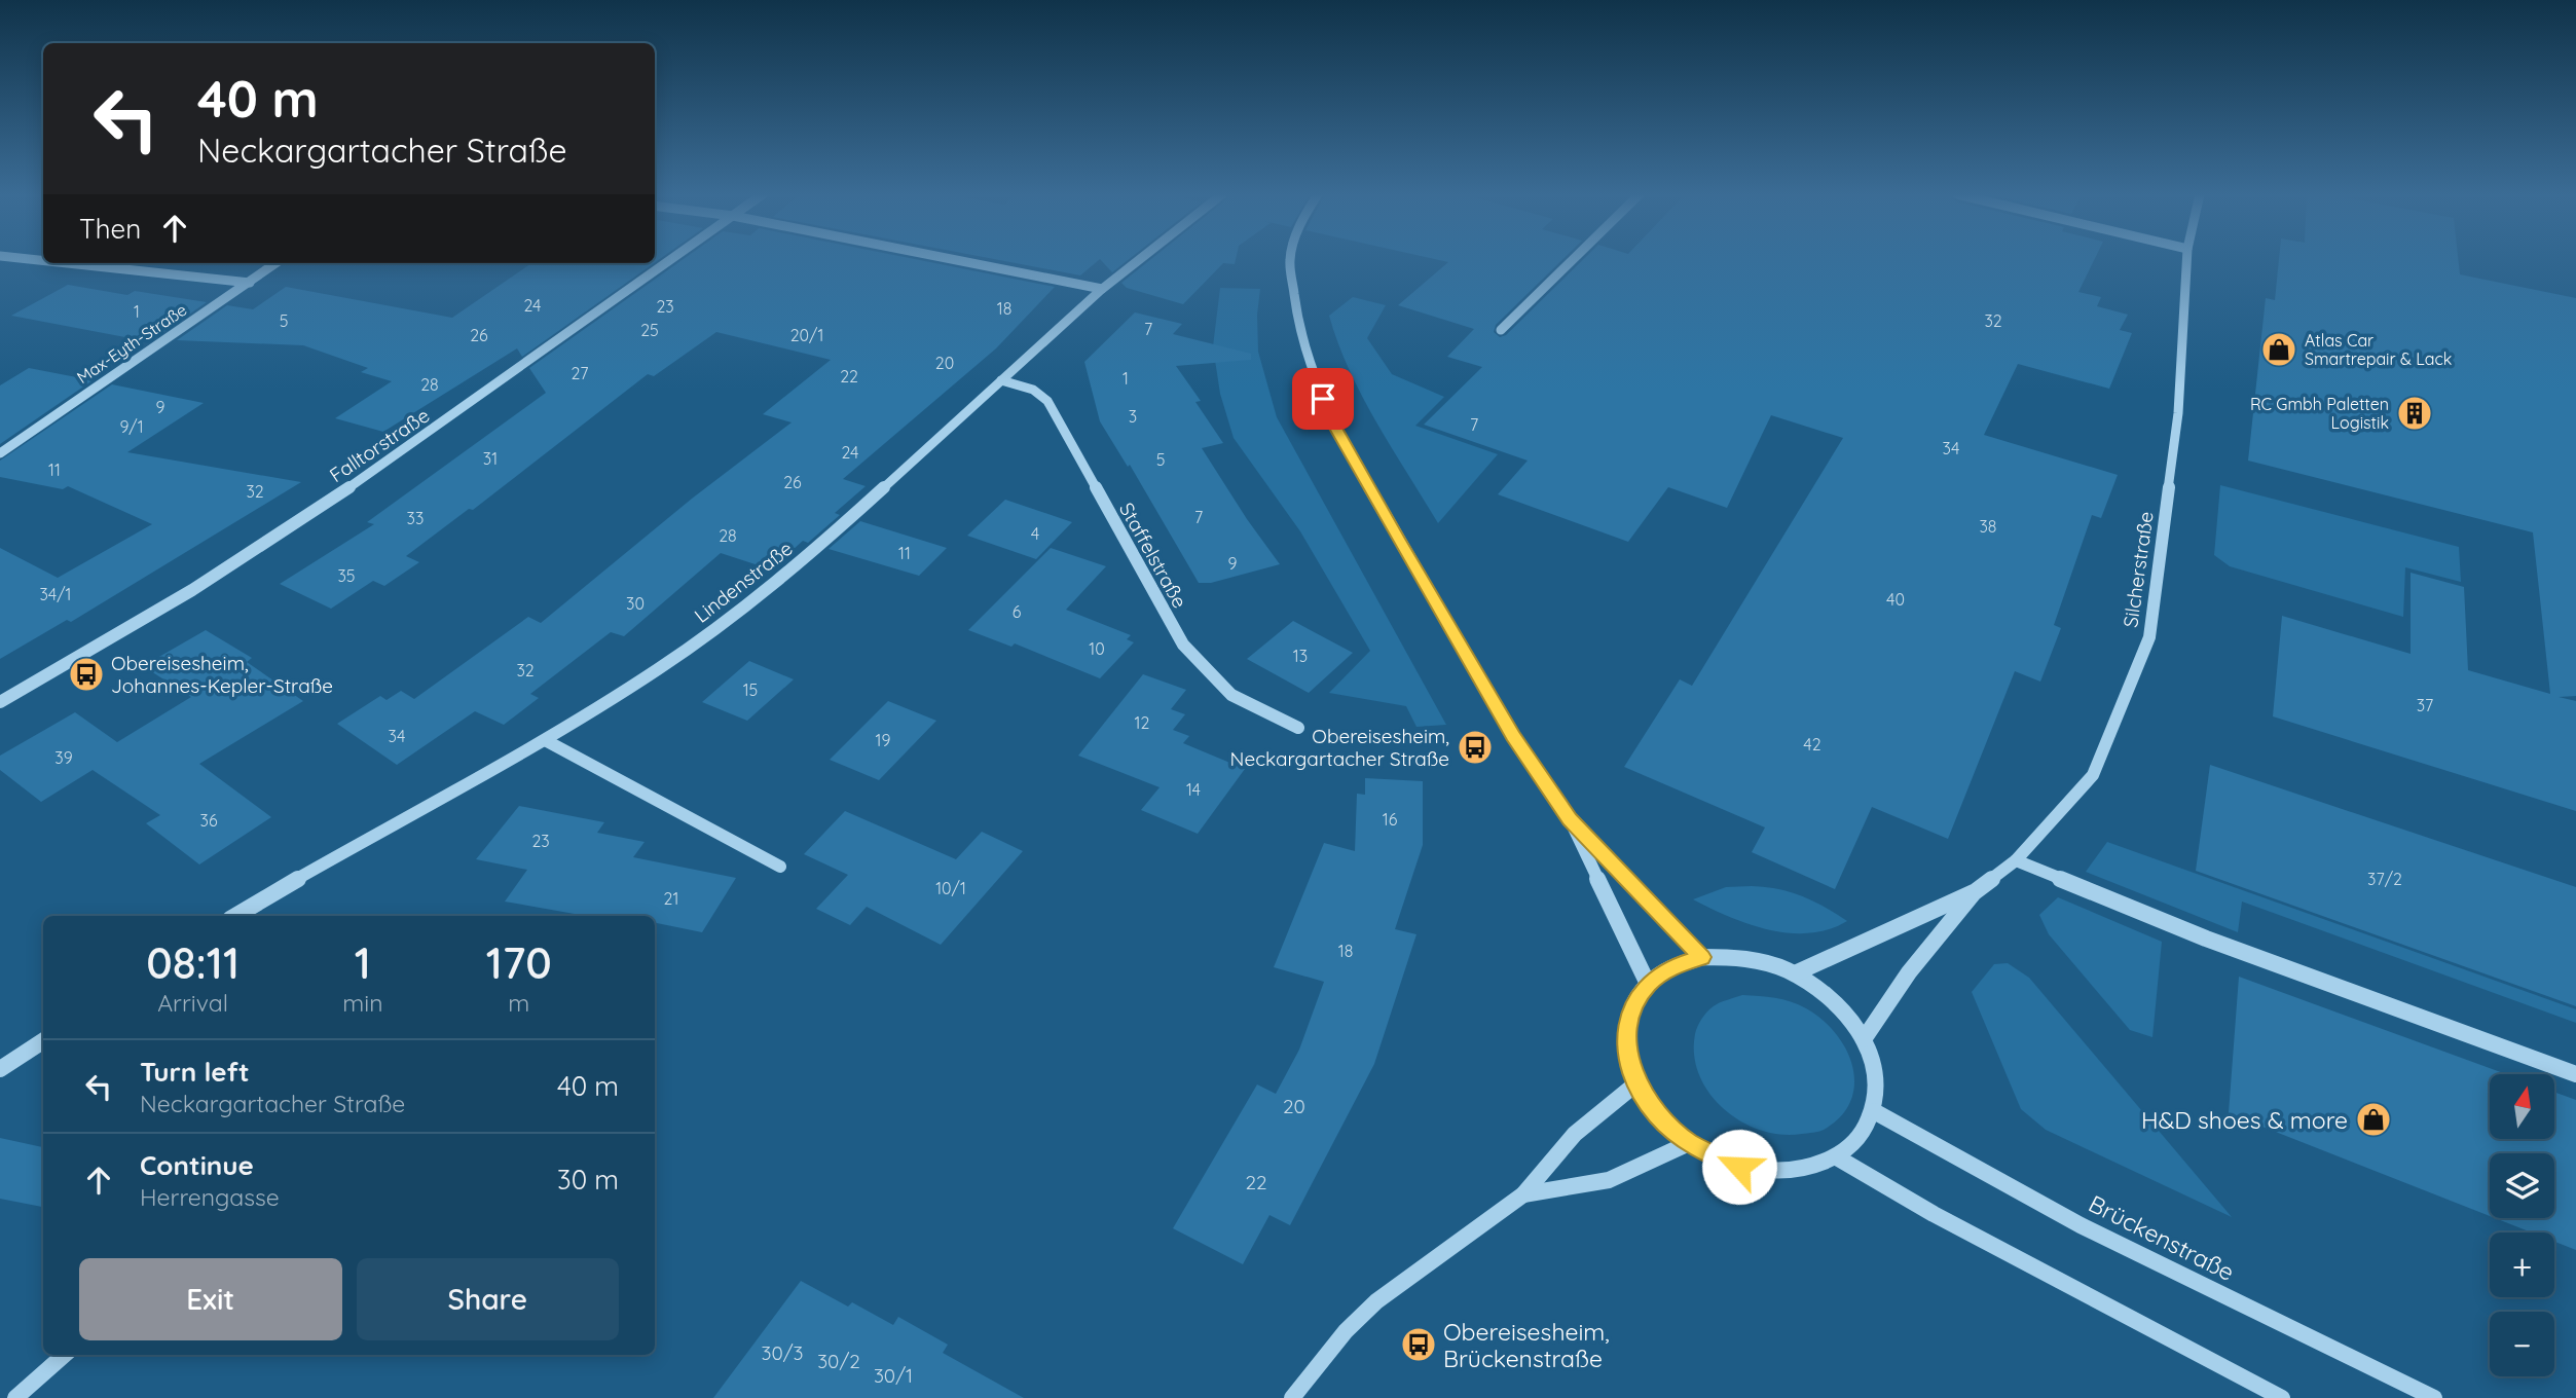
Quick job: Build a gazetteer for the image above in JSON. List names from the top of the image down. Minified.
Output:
{"streets":{"street":["Max-Eyth-Straße","Falltorstraße","Staffelstraße","Silcherstraße","Lindenstraße","Brückenstraße"]},"crossings":[["Staffelstraße","Lindenstraße"],["Silcherstraße","Brückenstraße"]],"places":{"shop":["Atlas Car Smartrepair & Lack","H&D shoes & more"],"building":["RC Gmbh Paletten Logistik"],"bus stop":["Obereisesheim, Johannes-Kepler-Straße","Obereisesheim, Neckargartacher Straße","Obereisesheim, Brückenstraße"]},"house_numbers":["24","23","18","1","5","32","7","25","26","20/1","20","27","22","1","28","9","3","7","9/1","34","24","31","5","11","26","32","7","33","38","4","28","11","9","35","34/1","40","30","6","10","13","32","15","37","12","34","19","42","39","14","16","36","23","37/2","10/1","21","18","20","22","30/3","30/2","30/1"],"north":"top","page":{"turn":["40 m","Neckargartacher Straße"],"then":"Then","eta":["08:11","Arrival","1","min","170","m"],"list":[{"name":"Turn left","note":"Neckargartacher Straße","value":"40 m"},{"name":"Continue","note":"Herrengasse","value":"30 m"}],"map_buttons":["+","−"],"buttons":["Exit","Share"]}}
